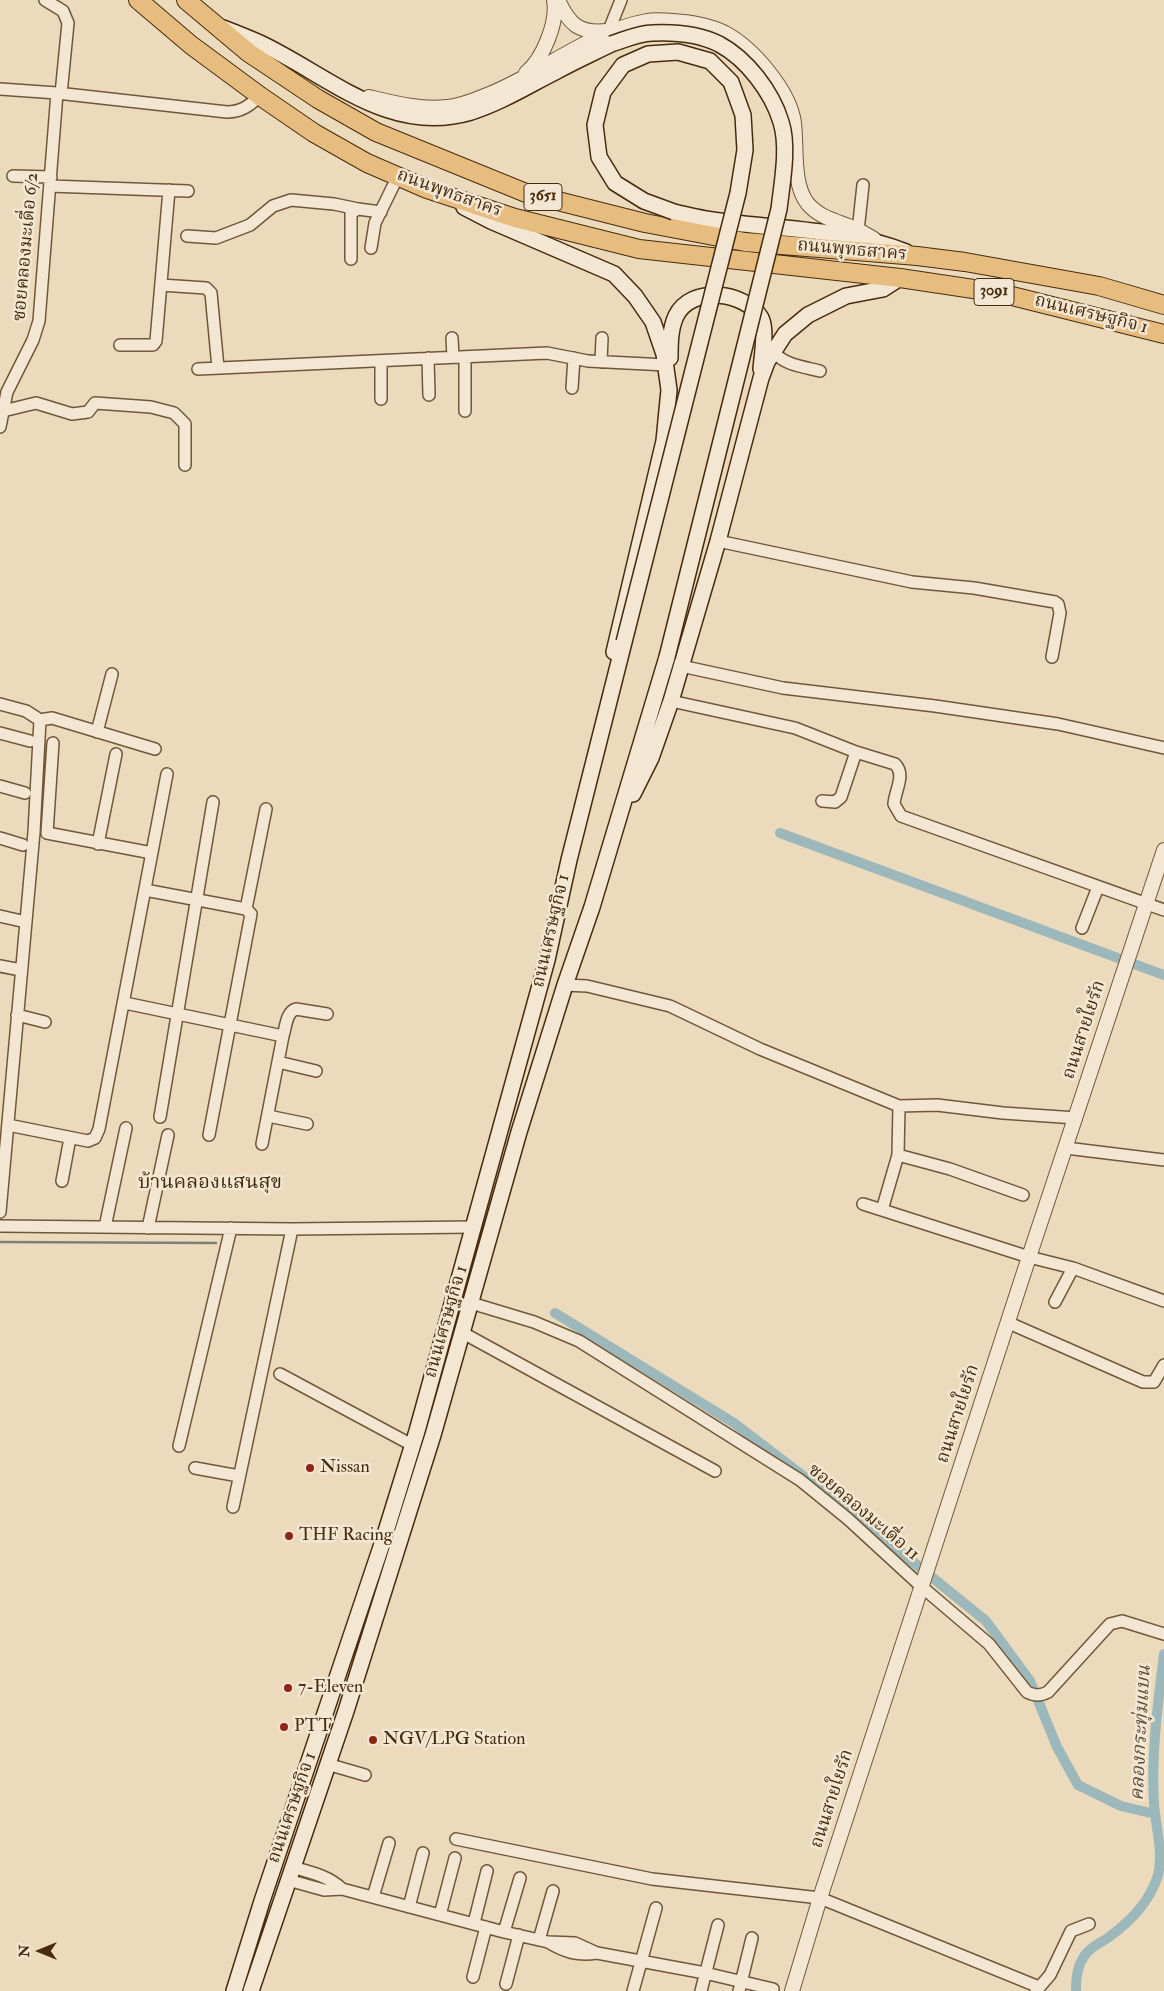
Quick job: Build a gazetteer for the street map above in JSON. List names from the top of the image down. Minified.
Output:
{"streets":{"main road":["ถนนพุทธสาคร","3651","3091","ถนนเศรษฐกิจ 1"],"street":["ซอยคลองมะเดื่อ 6/2","ถนนสายใยรัก","ซอยคลองมะเดื่อ 11"]},"crossings":[["ถนนพุทธสาคร","3091"],["ถนนพุทธสาคร","ถนนเศรษฐกิจ 1"],["3091","ถนนเศรษฐกิจ 1"],["ถนนเศรษฐกิจ 1","ซอยคลองมะเดื่อ 11"],["ถนนสายใยรัก","ซอยคลองมะเดื่อ 11"]],"districts":["บ้านคลองแสนสุข"],"water":["คลองกระทุ่มแบน"],"places":["Nissan","THF Racing","7-Eleven","PTT","NGV/LPG Station"],"north":"left"}
